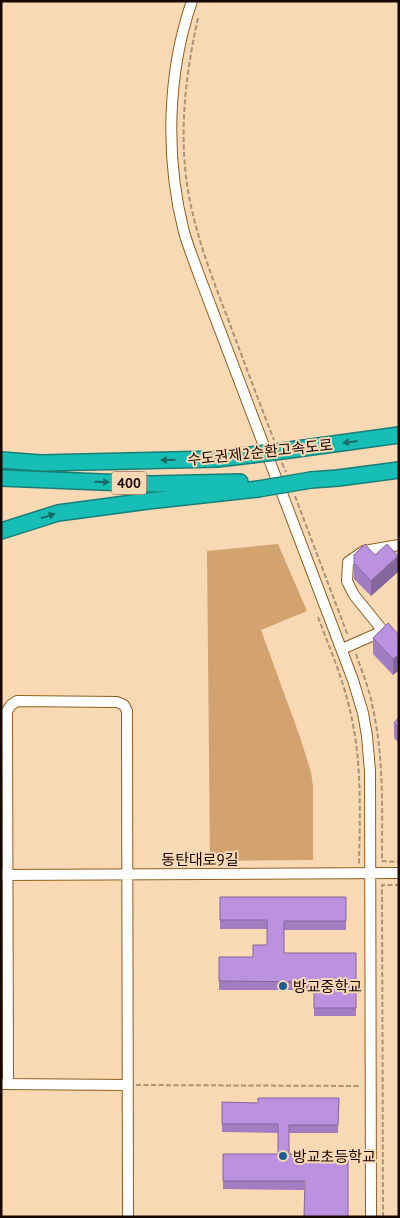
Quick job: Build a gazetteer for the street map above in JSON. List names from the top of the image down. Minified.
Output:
{"streets":{"highway":["수도권제2순환고속도로","400"],"street":["동탄대로9길"]},"places":["방교중학교","방교초등학교"]}
